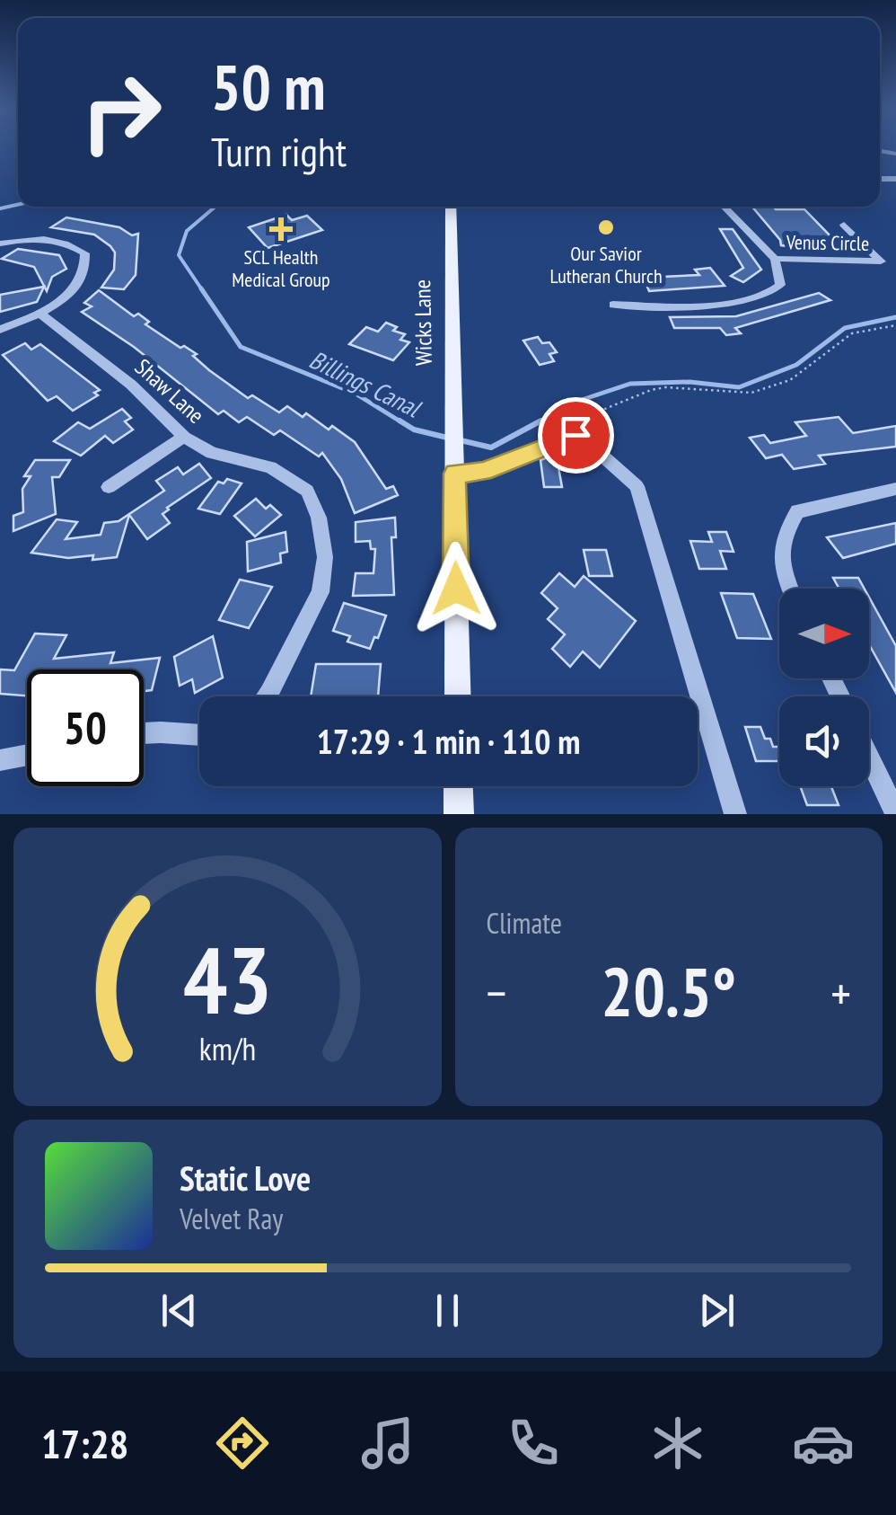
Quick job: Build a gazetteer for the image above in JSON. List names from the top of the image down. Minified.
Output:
{"streets":{"main road":["Wicks Lane"],"street":["Venus Circle","Shaw Lane"]},"water":["Billings Canal"],"places":{"other":["Our Savior Lutheran Church"],"health":["SCL Health Medical Group"]},"north":"right","page":{"turn":["50 m","Turn right"],"limit":"50","trip":"17:29 · 1 min · 110 m","tile":"Climate","heat":["−","20.5°","+"],"song":["Static Love","Velvet Ray"],"tabs":"17:28","gauge":["43","km/h"]}}
